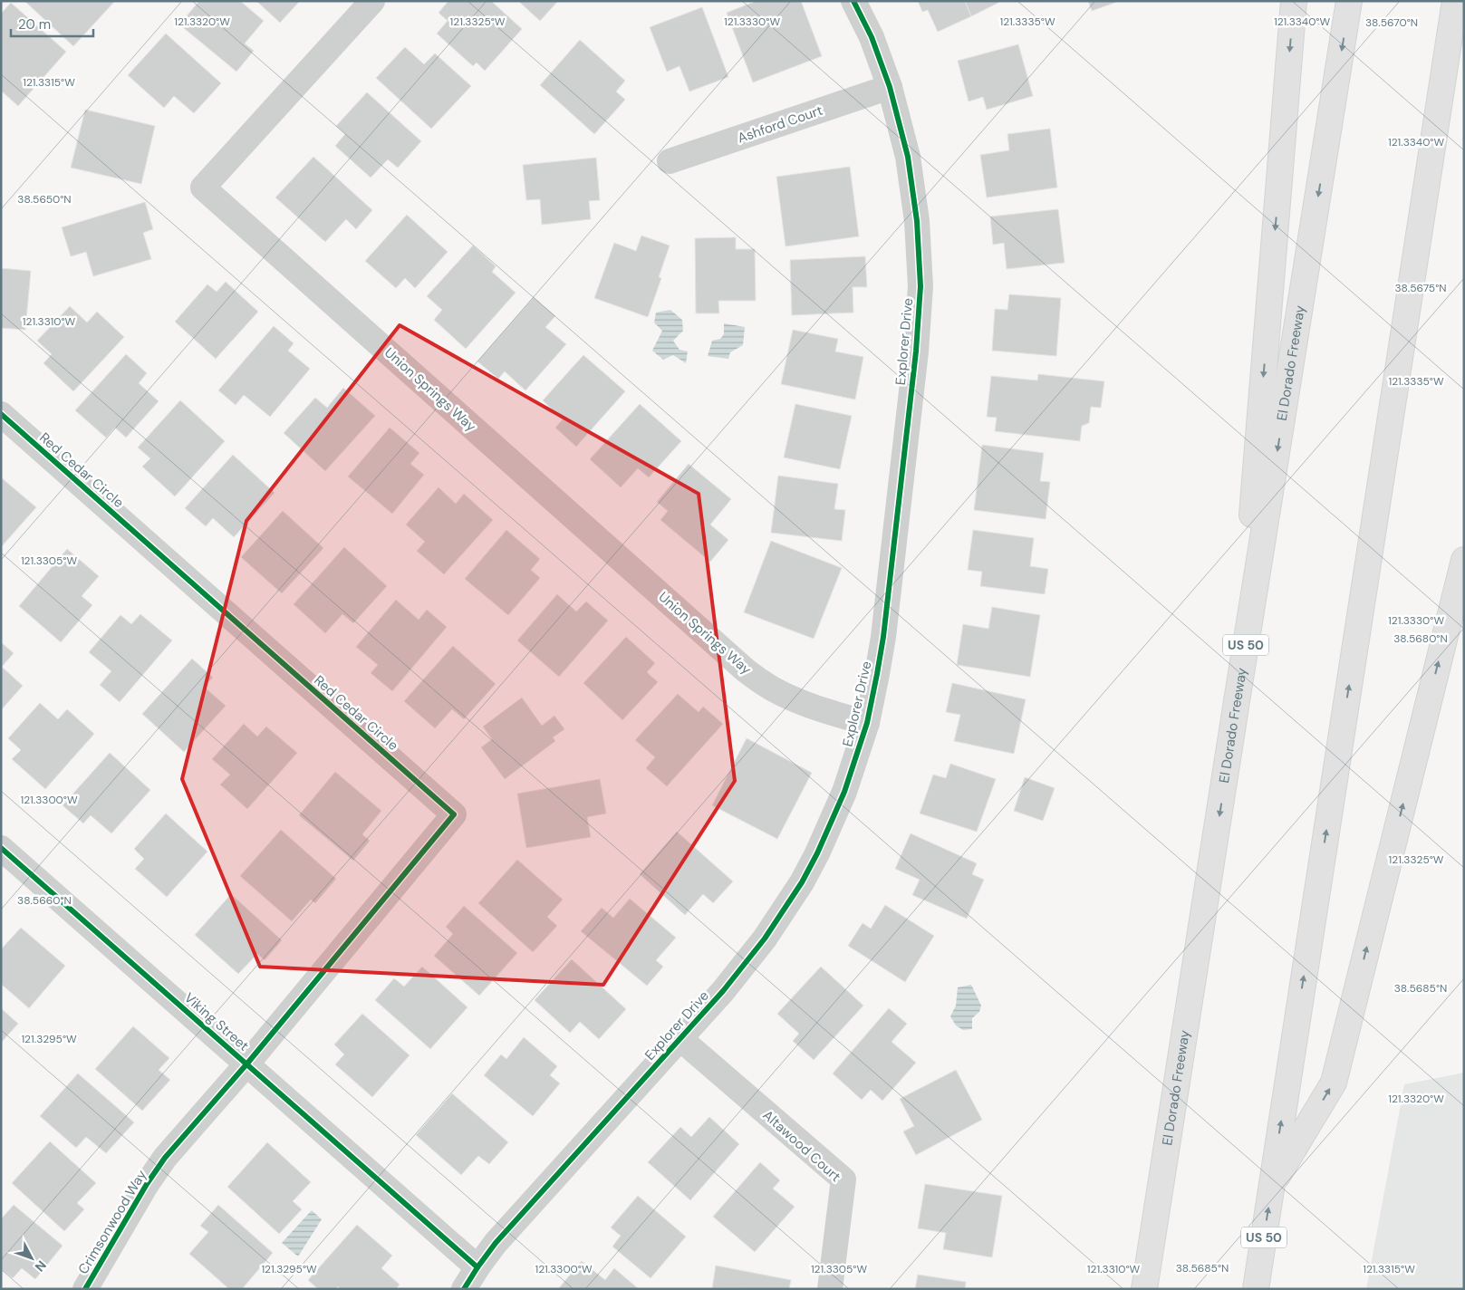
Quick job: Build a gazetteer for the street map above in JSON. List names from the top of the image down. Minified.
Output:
{"streets":{"highway":["El Dorado Freeway","US 50"],"street":["Ashford Court","Explorer Drive","Union Springs Way","Red Cedar Circle","Viking Street","Altawood Court","Crimsonwood Way"]},"crossings":[["Ashford Court","Explorer Drive"],["Explorer Drive","Union Springs Way"],["Explorer Drive","Viking Street"],["Explorer Drive","Altawood Court"],["Red Cedar Circle","Viking Street"],["Red Cedar Circle","Crimsonwood Way"],["Viking Street","Crimsonwood Way"]],"scale_bar":"20 m","north":"bottom right","coordinates":["121.3320°W","121.3325°W","121.3330°W","121.3335°W","121.3340°W","38.5670°N","121.3315°W","38.5650°N","38.5675°N","121.3310°W","121.3305°W","38.5680°N","121.3300°W","38.5660°N","38.5685°N","121.3295°W"]}
